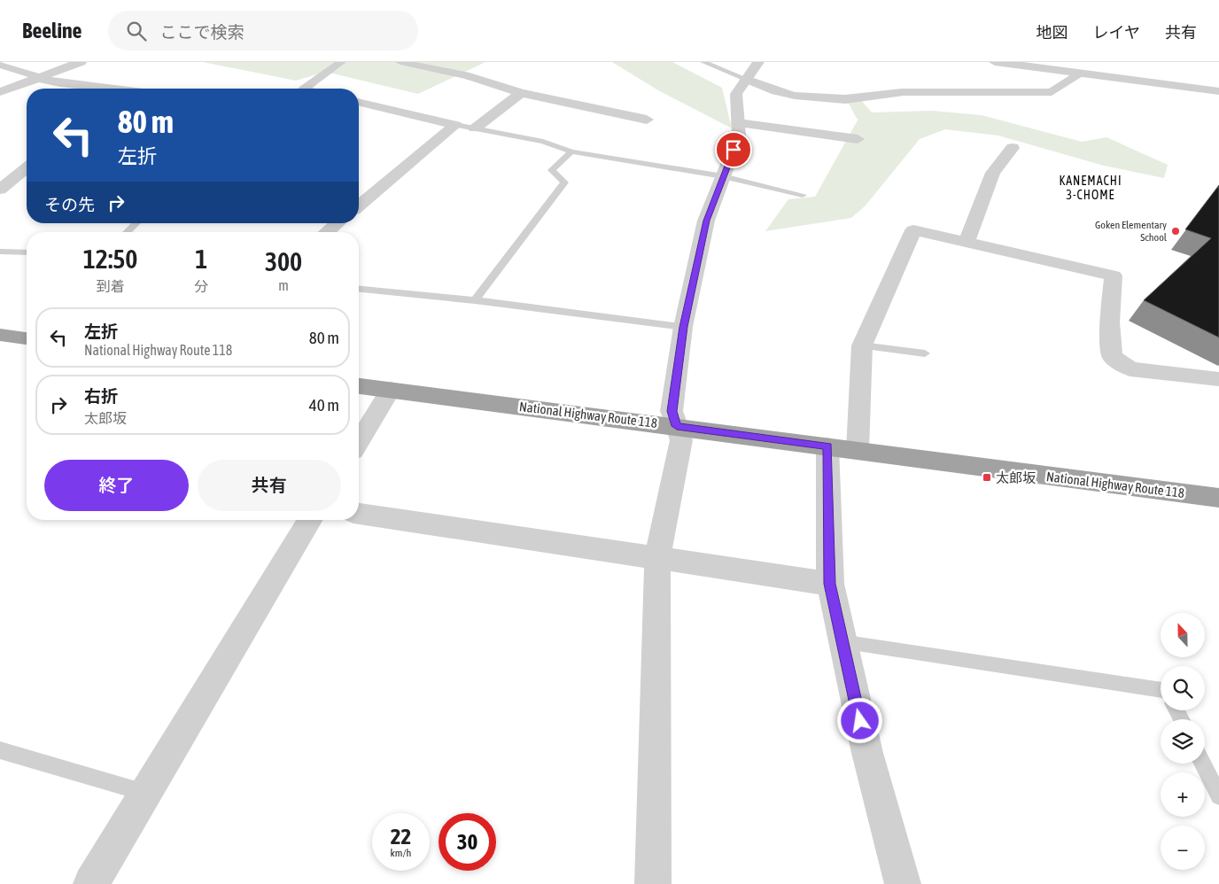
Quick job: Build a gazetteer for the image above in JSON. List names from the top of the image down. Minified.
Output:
{"streets":{"highway":["National Highway Route 118"]},"districts":["KANEMACHI 3-CHOME"],"places":{"other":["Goken Elementary School"],"transit":["太郎坂"]},"north":"top","page":{"header":"Beeline","search":"ここで検索","nav":["地図","レイヤ","共有"],"turn":["80 m","左折"],"then":"その先","eta":["12:50","到着","1","分","300","m"],"list":[{"name":"左折","note":"National Highway Route 118","value":"80 m"},{"name":"右折","note":"太郎坂","value":"40 m"}],"buttons":["終了","共有"],"map_buttons":["+","−"],"speed":"22 km/h","limit":"30"}}
